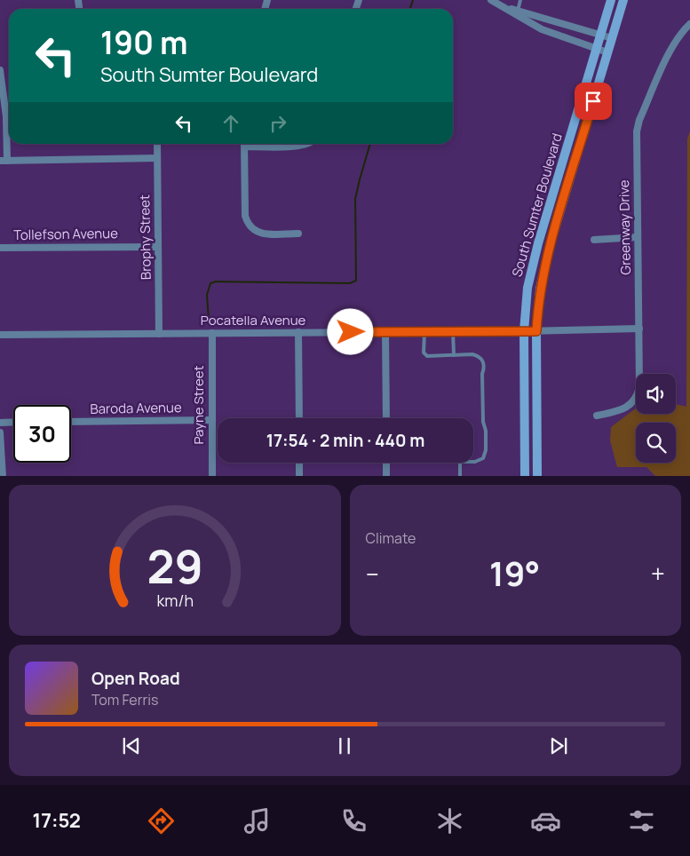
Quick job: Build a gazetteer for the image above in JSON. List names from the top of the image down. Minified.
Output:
{"streets":{"main road":["South Sumter Boulevard"],"street":["Greenway Drive","Tollefson Avenue","Brophy Street","Pocatella Avenue","Payne Street","Baroda Avenue"]},"crossings":[["South Sumter Boulevard","Pocatella Avenue"],["Greenway Drive","Pocatella Avenue"],["Tollefson Avenue","Brophy Street"],["Brophy Street","Pocatella Avenue"],["Pocatella Avenue","Payne Street"],["Payne Street","Baroda Avenue"]],"page":{"turn":["190 m","South Sumter Boulevard"],"limit":"30","trip":"17:54 · 2 min · 440 m","tile":"Climate","heat":["−","19°","+"],"song":["Open Road","Tom Ferris"],"tabs":"17:52","gauge":["29","km/h"]}}
